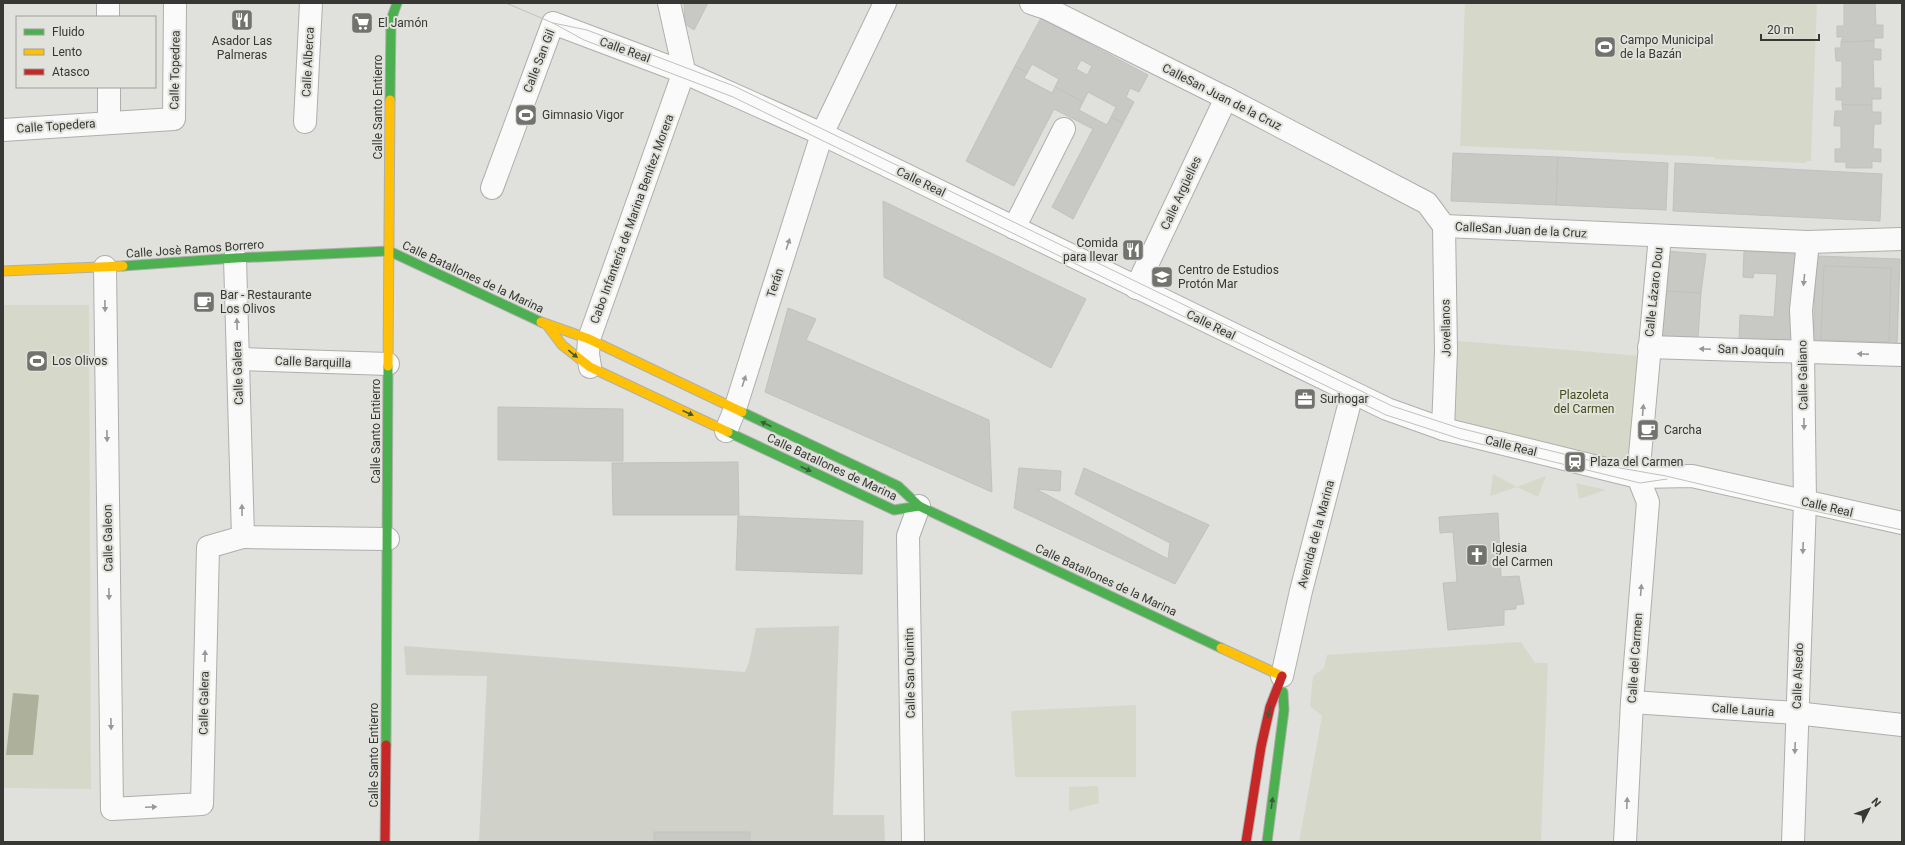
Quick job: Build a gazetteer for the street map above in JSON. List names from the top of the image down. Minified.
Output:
{"streets":{"street":["Calle Real","Calle San Gil","Calle Alberca","Calle Topedrea","CalleSan Juan de la Cruz","Calle Santo Entierro","Calle Topedera","Calle Argüelles","Cabo Infantería de Marina Benítez Morera","Calle Josè Ramos Borrero","Calle Batallones de la Marina","Terán","Calle Lázaro Dou","Jovellanos","San Joaquín","Calle Barquilla","Calle Galera","Calle Galiano","Calle Batallones de Marina","Avenida de la Marina","Calle Galeon","Calle del Carmen","Calle San Quintin","Calle Alsedo","Calle Lauria"]},"crossings":[["Calle Real","Calle San Gil"],["Calle Real","Calle Argüelles"],["Calle Real","Cabo Infantería de Marina Benítez Morera"],["Calle Real","Terán"],["Calle Real","Calle Lázaro Dou"],["Calle Real","Jovellanos"],["Calle Real","Calle Galiano"],["Calle Real","Avenida de la Marina"],["Calle Real","Calle del Carmen"],["Calle Real","Calle Alsedo"],["Calle Topedrea","Calle Topedera"],["CalleSan Juan de la Cruz","Calle Argüelles"],["CalleSan Juan de la Cruz","Calle Lázaro Dou"],["CalleSan Juan de la Cruz","Jovellanos"],["CalleSan Juan de la Cruz","Calle Galiano"],["Calle Santo Entierro","Calle Josè Ramos Borrero"],["Calle Santo Entierro","Calle Batallones de la Marina"],["Calle Santo Entierro","Calle Barquilla"],["Calle Santo Entierro","Calle Galera"],["Cabo Infantería de Marina Benítez Morera","Calle Batallones de Marina"],["Calle Josè Ramos Borrero","Calle Batallones de la Marina"],["Calle Josè Ramos Borrero","Calle Galera"],["Calle Josè Ramos Borrero","Calle Galeon"],["Calle Batallones de la Marina","Calle Batallones de Marina"],["Calle Batallones de la Marina","Avenida de la Marina"],["Calle Batallones de la Marina","Calle San Quintin"],["Terán","Calle Batallones de Marina"],["Calle Lázaro Dou","San Joaquín"],["Calle Lázaro Dou","Calle del Carmen"],["San Joaquín","Calle Galiano"],["Calle Barquilla","Calle Galera"],["Calle Galera","Calle Galeon"],["Calle Galiano","Calle Alsedo"],["Calle Batallones de Marina","Calle San Quintin"],["Calle del Carmen","Calle Lauria"],["Calle Alsedo","Calle Lauria"]],"one_way":["Terán","Calle Lázaro Dou","San Joaquín","Calle Galera","Calle Galiano","Calle Galeon","Calle del Carmen","Calle Alsedo"],"parks":["Plazoleta del Carmen"],"places":{"restaurant":["Asador Las Palmeras","Comida para llevar"],"supermarket":["El Jamón"],"sports":["Campo Municipal de la Bazán","Gimnasio Vigor","Los Olivos"],"school or university":["Centro de Estudios Protón Mar"],"cafe":["Bar - Restaurante Los Olivos","Carcha"],"office":["Surhogar"],"station":["Plaza del Carmen"],"church":["Iglesia del Carmen"]},"legend":["Fluido","Lento","Atasco"],"scale_bar":"20 m","north":"top right"}
